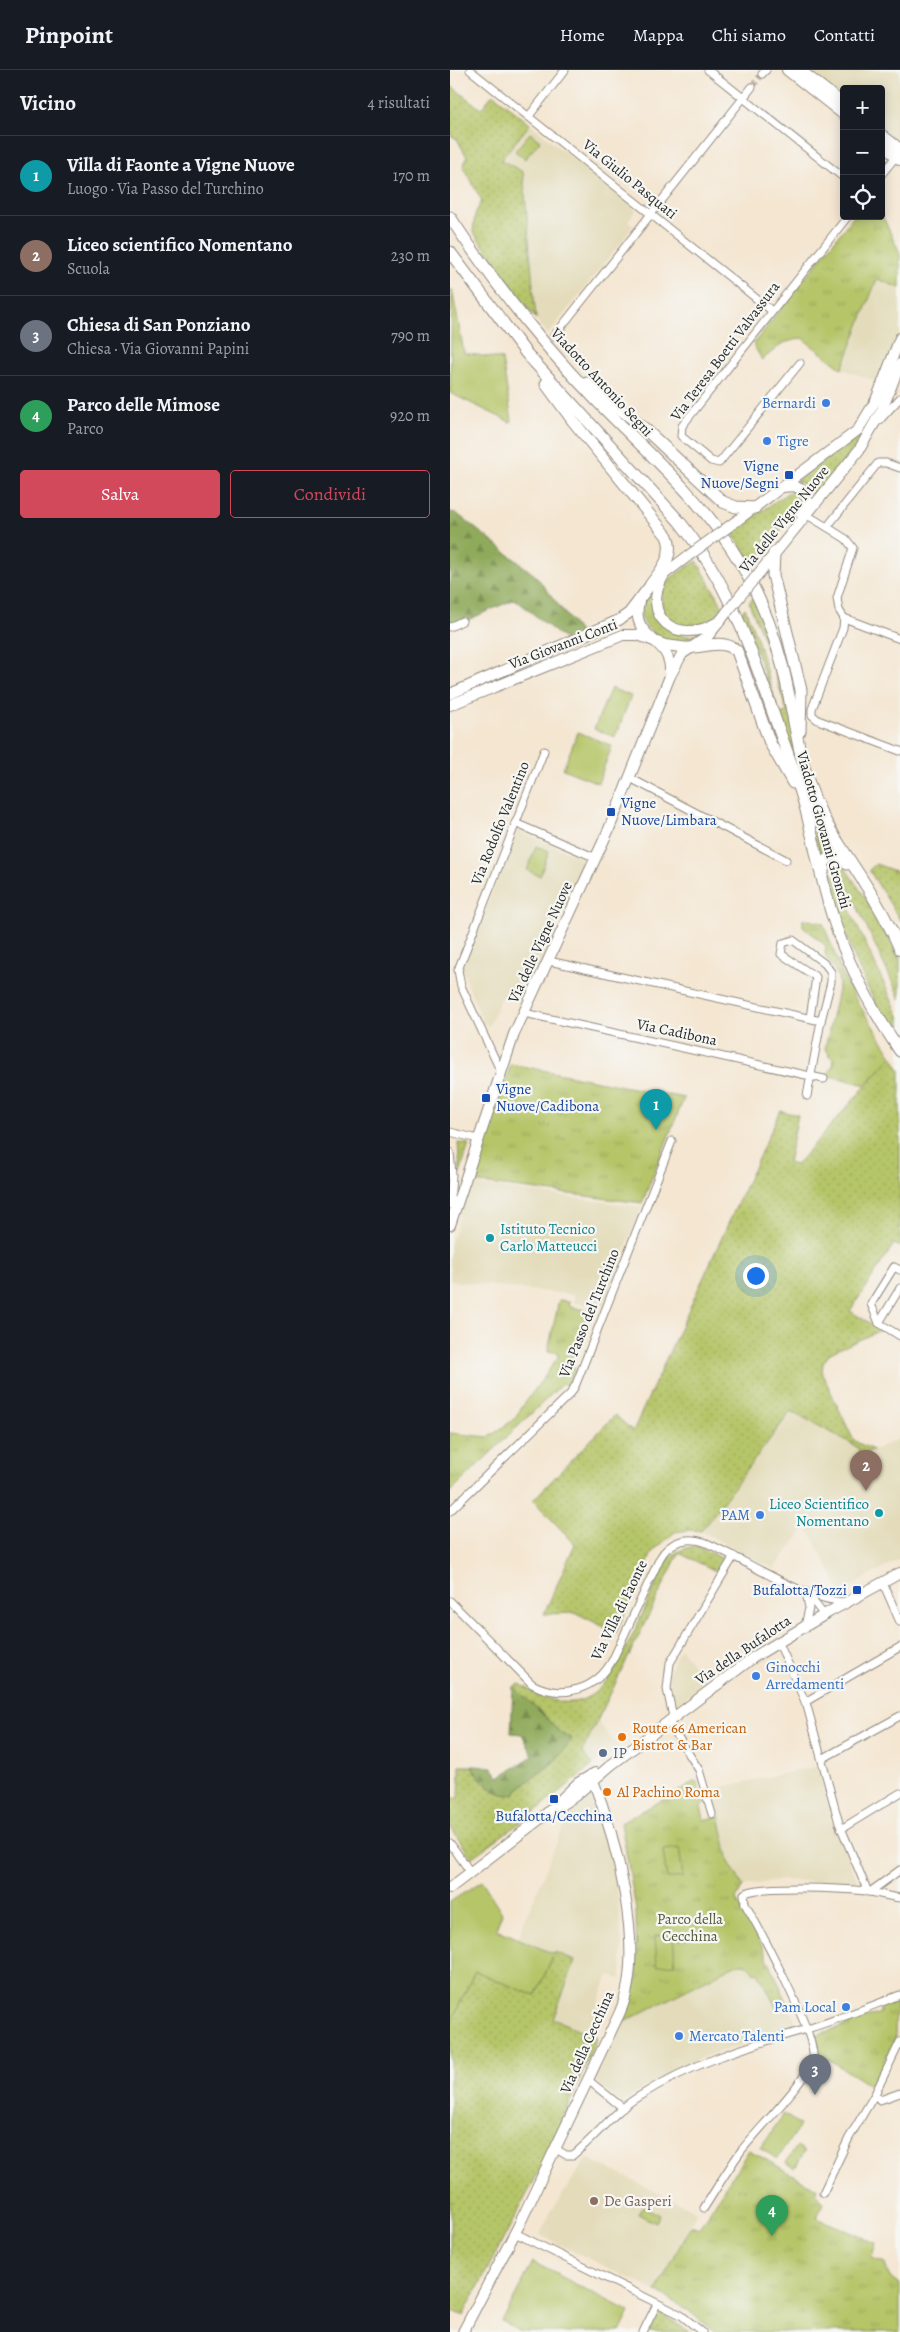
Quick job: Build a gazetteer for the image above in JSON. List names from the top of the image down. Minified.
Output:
{"streets":{"main road":["Viadotto Antonio Segni","Viadotto Giovanni Gronchi"],"street":["Via Giulio Pasquati","Via Teresa Boetti Valvassura","Via delle Vigne Nuove","Via Giovanni Conti","Via Rodolfo Valentino","Via Cadibona","Via Passo del Turchino","Via Villa di Faonte","Via della Bufalotta","Via della Cecchina"]},"crossings":[["Via Giulio Pasquati","Via Teresa Boetti Valvassura"],["Viadotto Antonio Segni","Viadotto Giovanni Gronchi"],["Via delle Vigne Nuove","Via Giovanni Conti"],["Via delle Vigne Nuove","Via Rodolfo Valentino"],["Via delle Vigne Nuove","Via Cadibona"],["Via Villa di Faonte","Via della Bufalotta"],["Via della Bufalotta","Via della Cecchina"]],"parks":["Parco della Cecchina"],"places":{"other":["Bernardi","Tigre","Istituto Tecnico Carlo Matteucci","Liceo Scientifico Nomentano","PAM","Ginocchi Arredamenti","Route 66 American Bistrot & Bar","IP","Al Pachino Roma","Pam Local","Mercato Talenti","De Gasperi"],"transit":["Vigne Nuove/Segni","Vigne Nuove/Limbara","Vigne Nuove/Cadibona","Bufalotta/Tozzi","Bufalotta/Cecchina"]},"page":{"header":"Pinpoint","nav":["Home","Mappa","Chi siamo","Contatti"],"heading":["Vicino","4 risultati"],"map_buttons":["+","−"],"list":[{"mark":"1","name":"Villa di Faonte a Vigne Nuove","note":"Luogo · Via Passo del Turchino","value":"170 m"},{"mark":"2","name":"Liceo scientifico Nomentano","note":"Scuola","value":"230 m"},{"mark":"3","name":"Chiesa di San Ponziano","note":"Chiesa · Via Giovanni Papini","value":"790 m"},{"mark":"4","name":"Parco delle Mimose","note":"Parco","value":"920 m"}],"buttons":["Salva","Condividi"],"pins":["1","2","3","4"]}}
